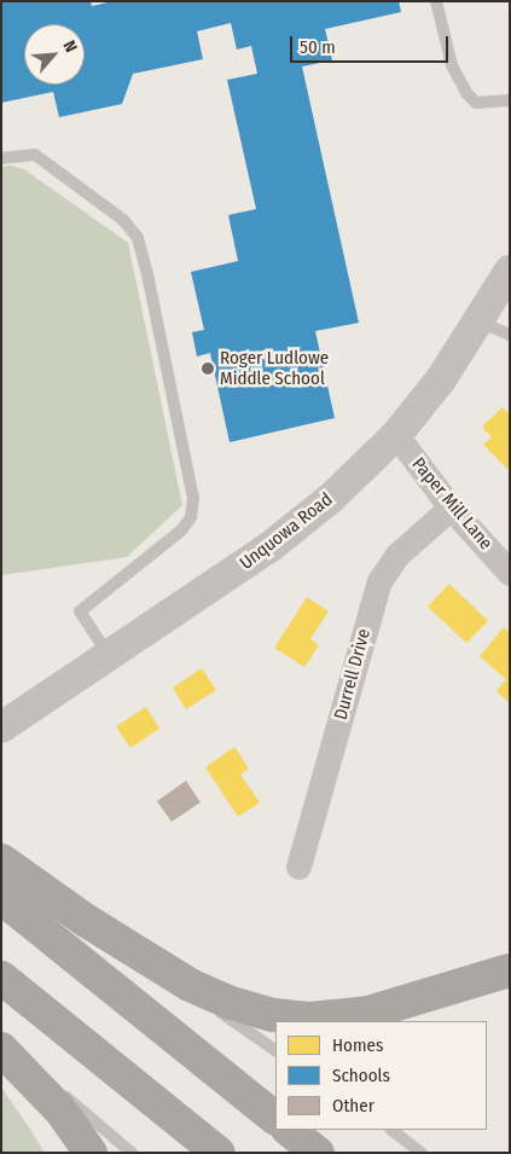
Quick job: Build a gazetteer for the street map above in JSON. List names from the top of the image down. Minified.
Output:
{"streets":{"street":["Paper Mill Lane","Unquowa Road","Durrell Drive"]},"crossings":[["Paper Mill Lane","Unquowa Road"],["Paper Mill Lane","Durrell Drive"]],"places":["Roger Ludlowe Middle School"],"legend":["Homes","Schools","Other"],"scale_bar":"50 m","north":"top right"}
